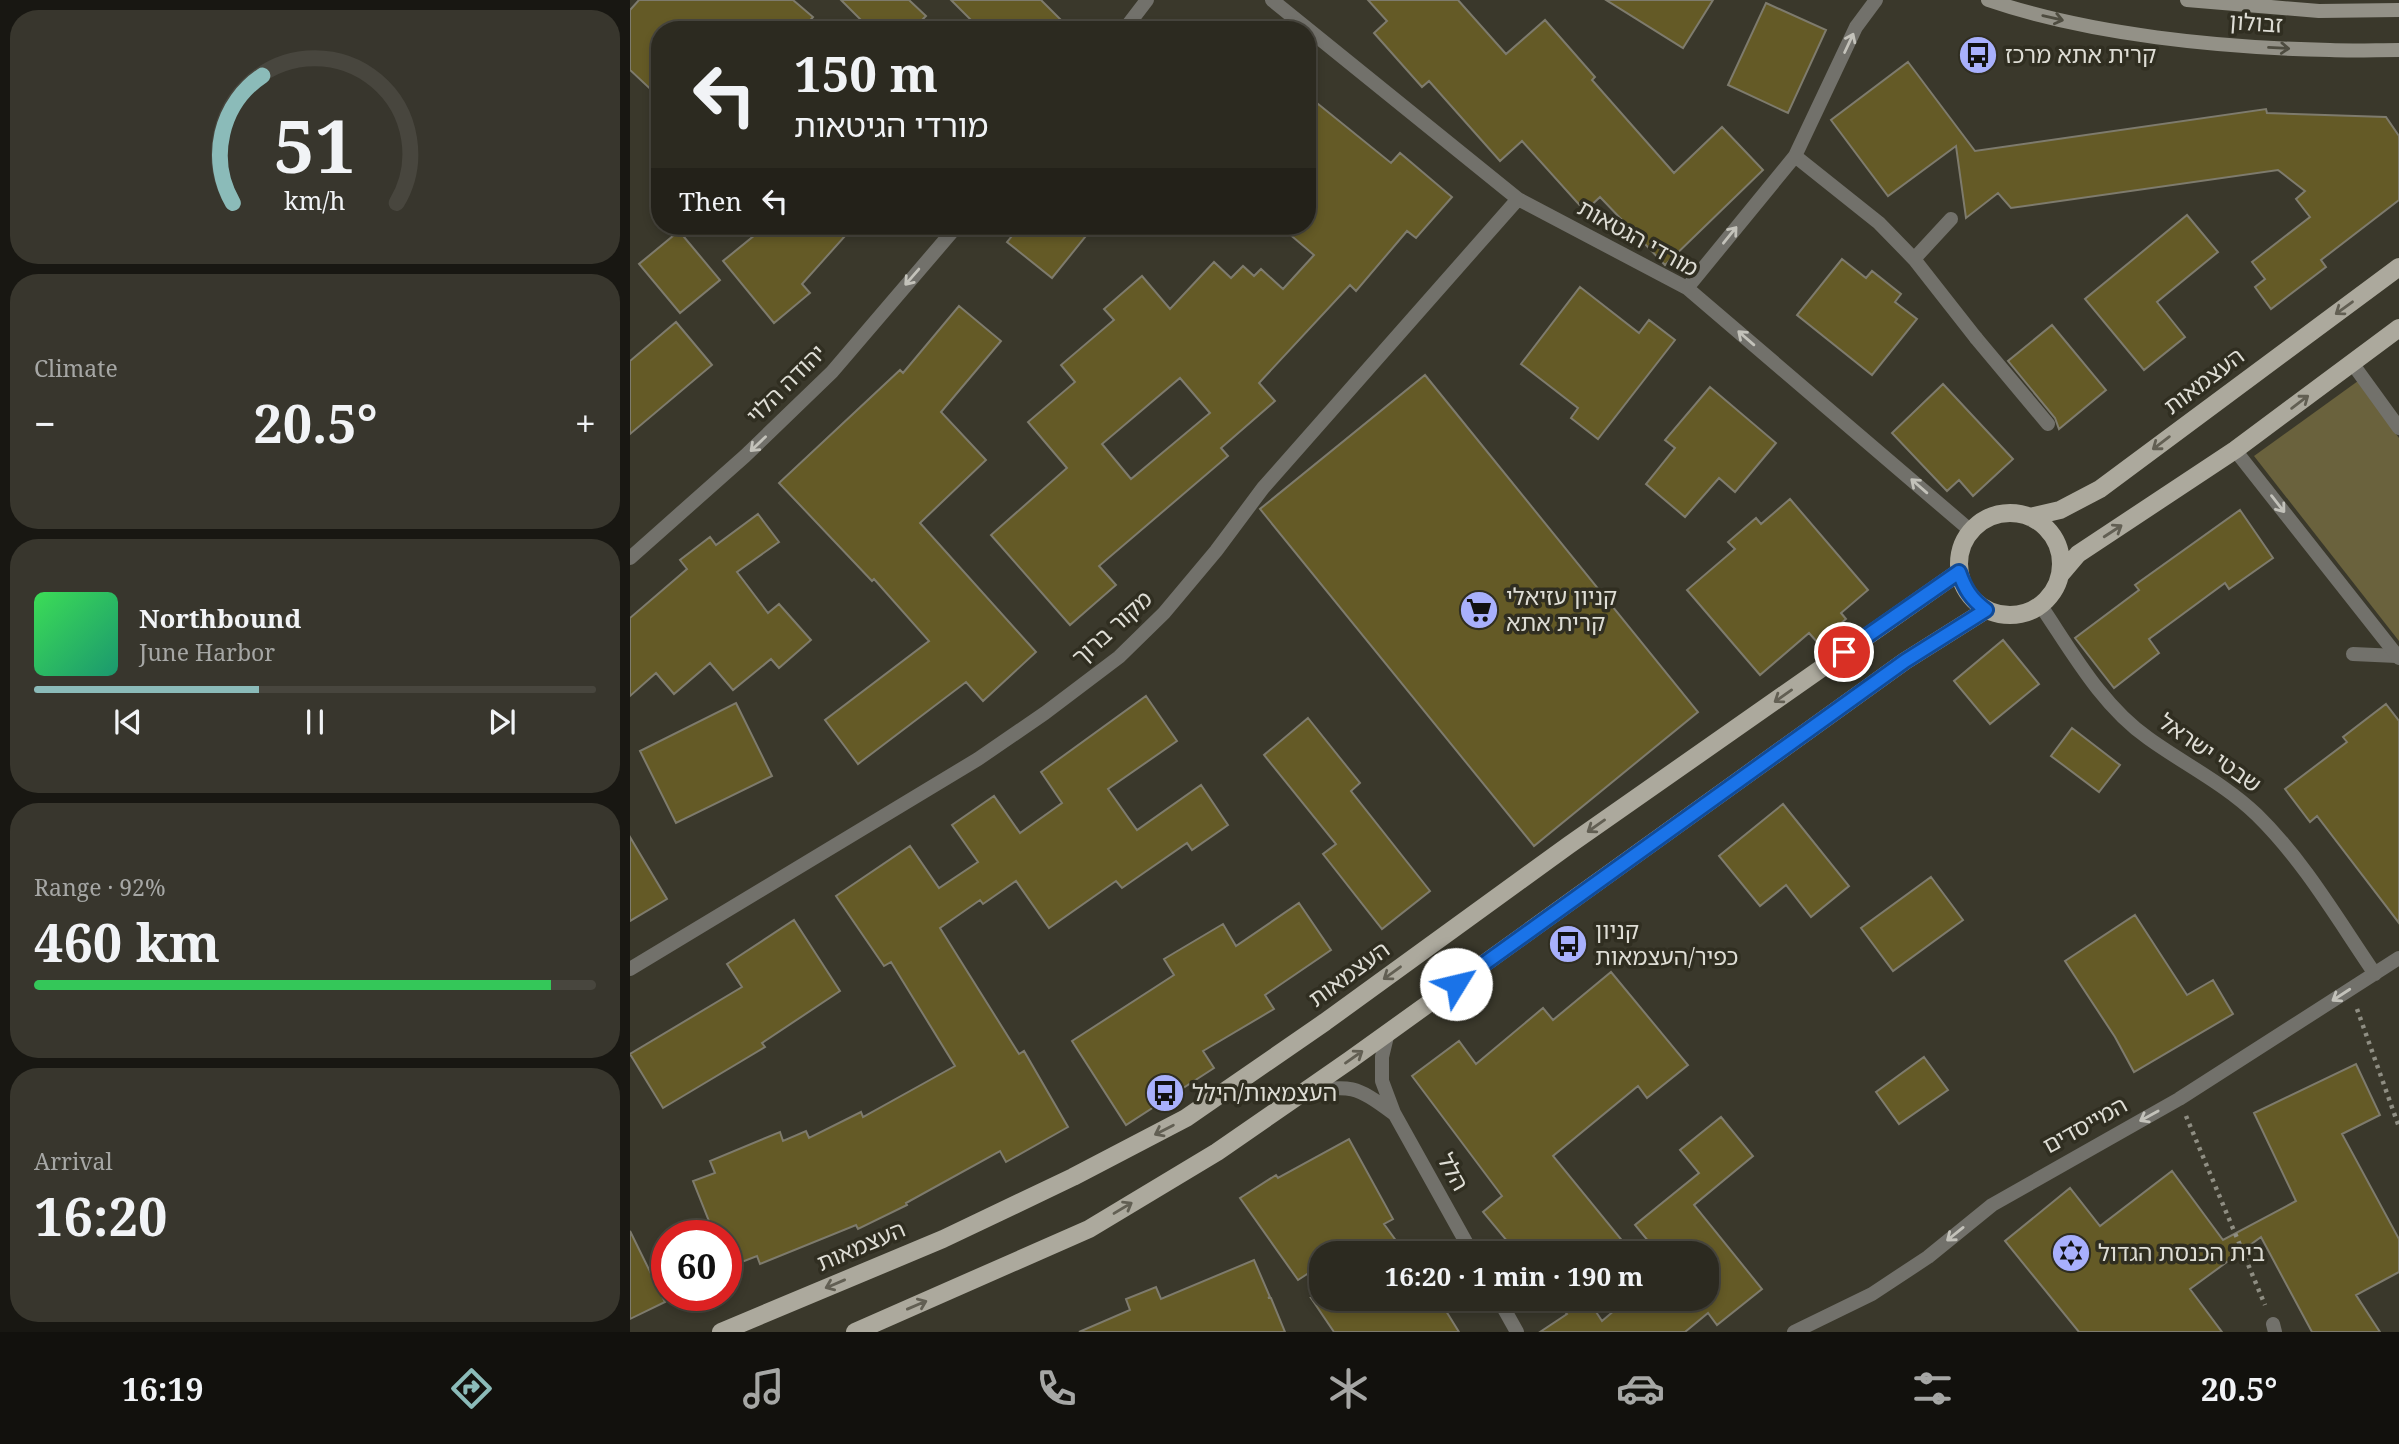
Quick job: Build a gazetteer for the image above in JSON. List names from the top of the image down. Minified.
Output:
{"streets":{"main road":["זבולון","העצמאות"],"street":["מורדי הגטאות","יהודה הלוי","מקור ברוך","שבטי ישראל","המייסדים","הלל"]},"crossings":[["מורדי הגטאות","העצמאות"],["מורדי הגטאות","מקור ברוך"],["מורדי הגטאות","שבטי ישראל"],["העצמאות","שבטי ישראל"],["שבטי ישראל","המייסדים"]],"one_way":["מורדי הגטאות","יהודה הלוי","המייסדים"],"places":{"bus stop":["קרית אתא מרכז","קניון כפיר/העצמאות","העצמאות/הילל"],"supermarket":["קניון עזיאלי קרית אתא"],"synagogue":["בית הכנסת הגדול"]},"page":{"turn":["150 m","מורדי הגיטאות"],"then":"Then","tile":["Climate",["Range · 92%","460 km"],["Arrival","16:20"]],"heat":["−","20.5°","+"],"song":["Northbound","June Harbor"],"limit":"60","trip":"16:20 · 1 min · 190 m","tabs":["16:19","20.5°"],"gauge":["51","km/h"]}}
